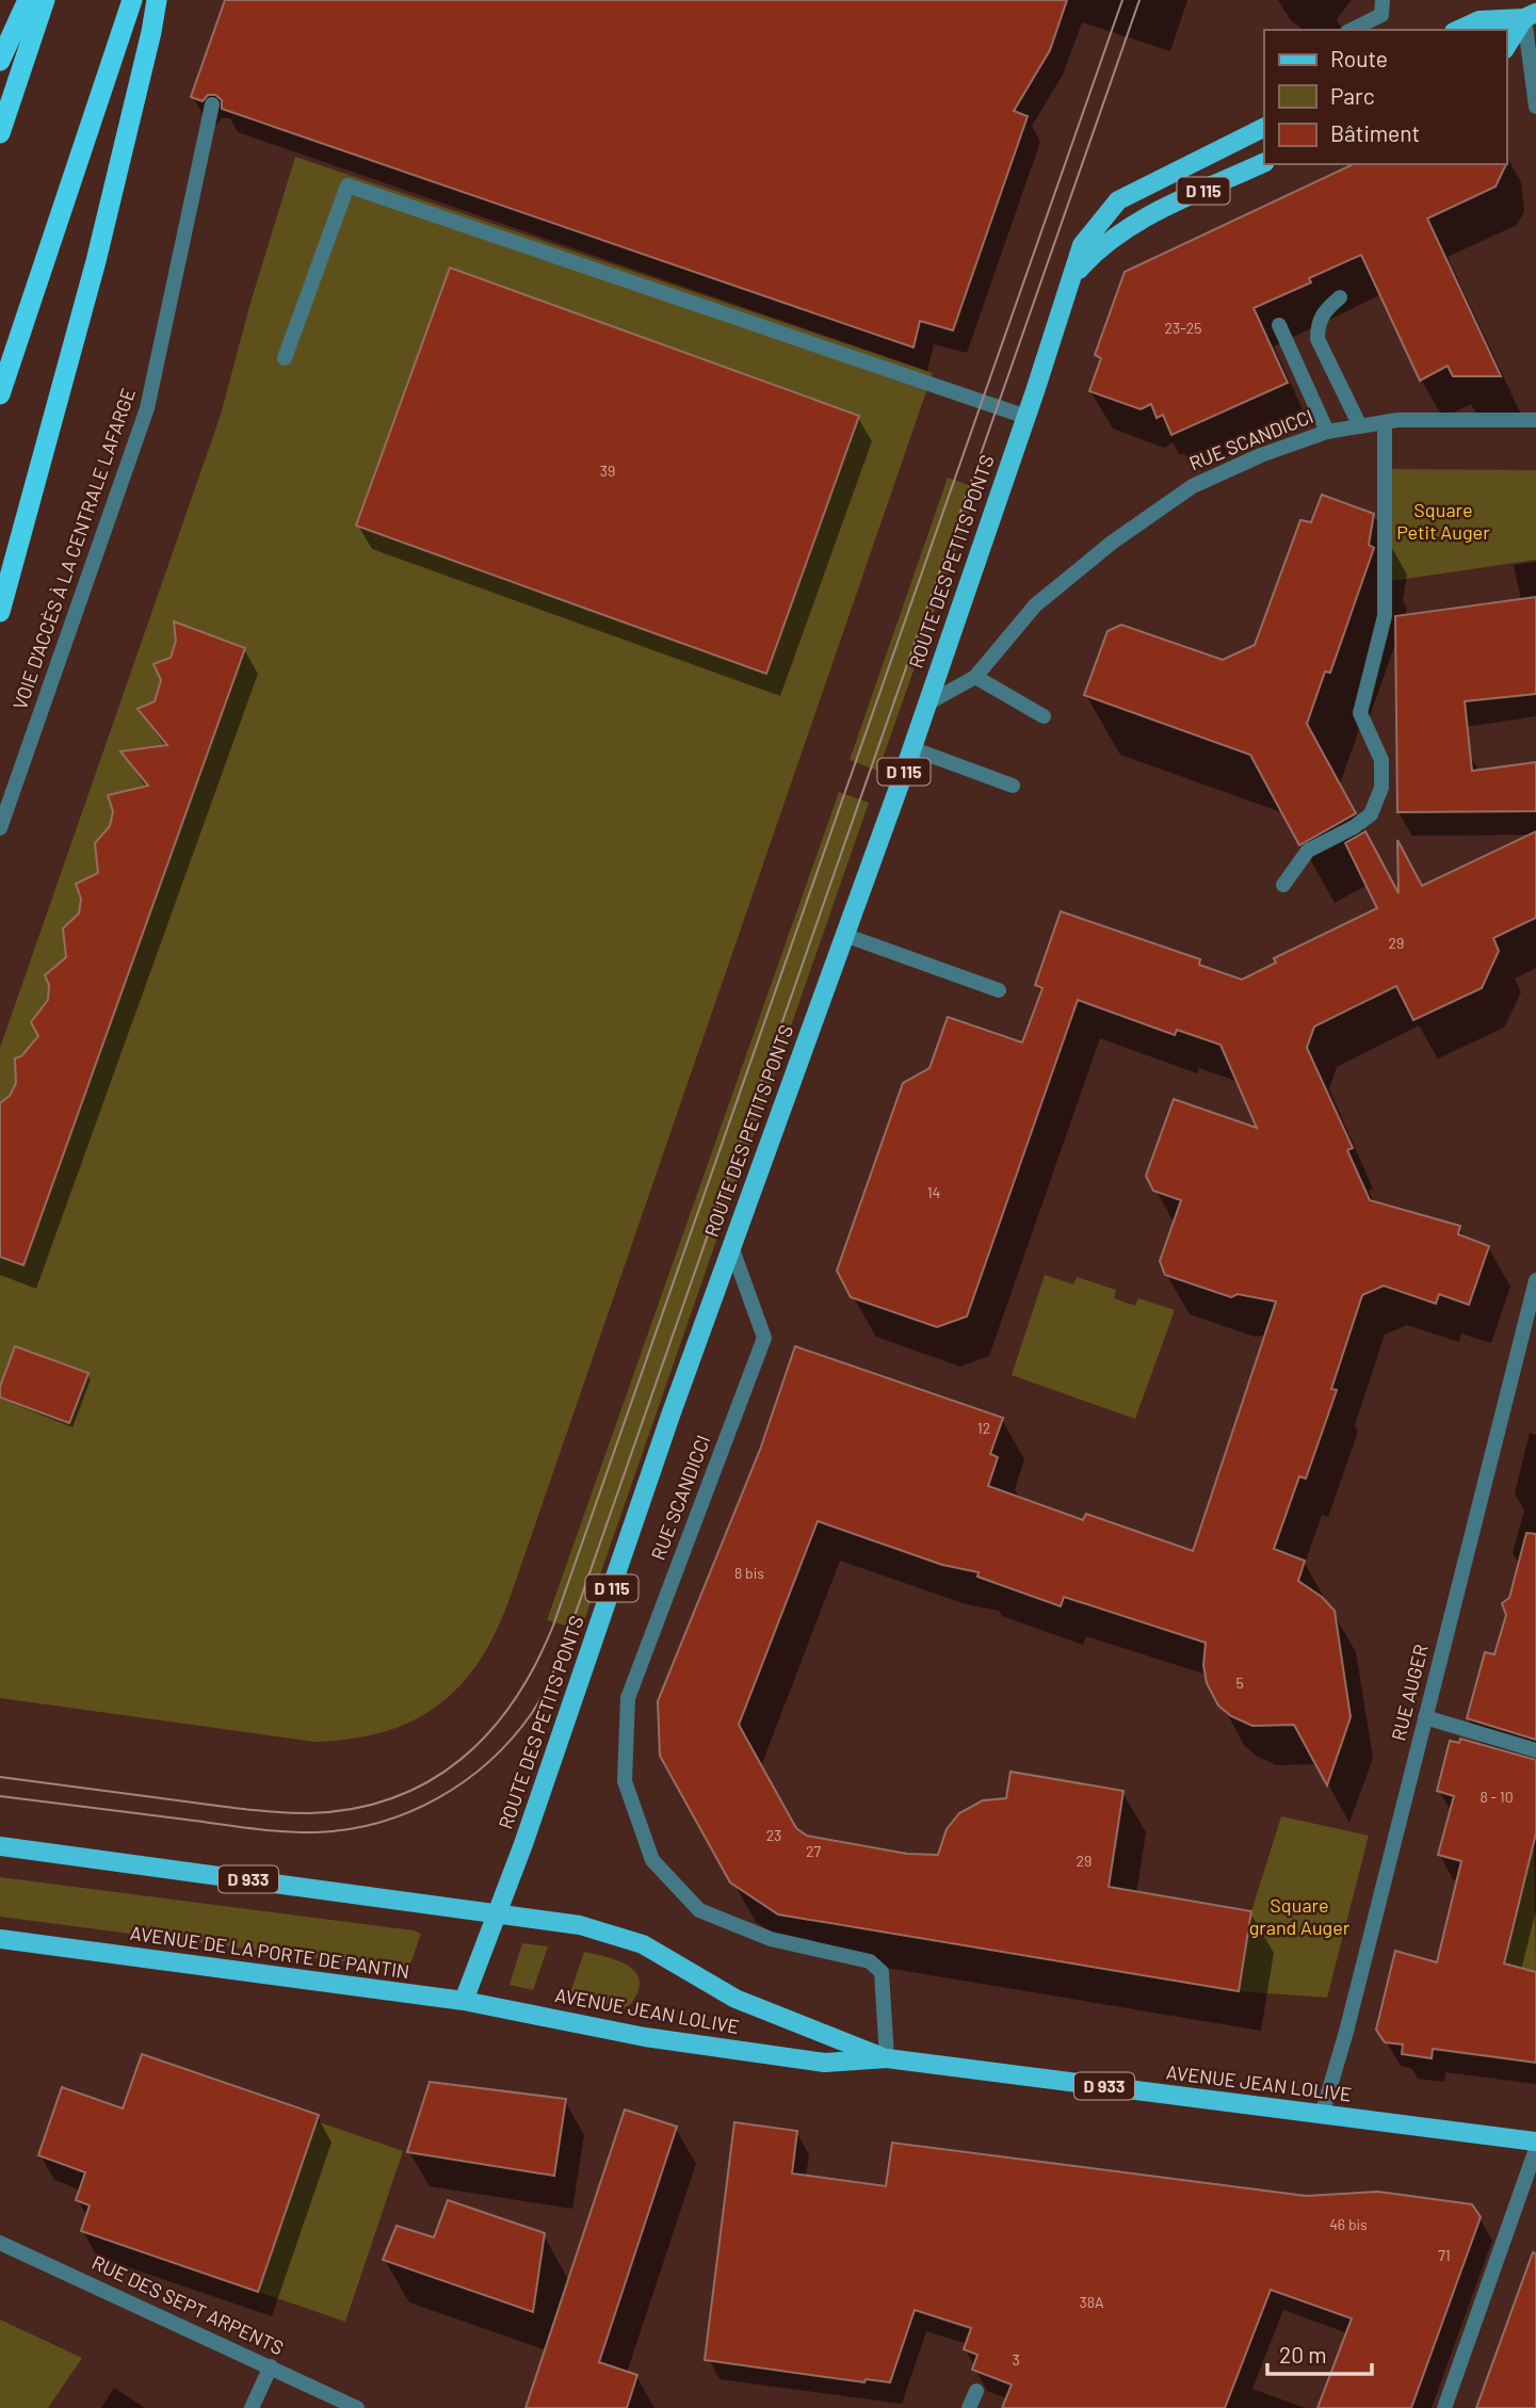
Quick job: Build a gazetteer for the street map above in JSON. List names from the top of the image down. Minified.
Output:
{"streets":{"main road":["D 115","ROUTE DES PETITS PONTS","D 933","AVENUE DE LA PORTE DE PANTIN","AVENUE JEAN LOLIVE"],"street":["RUE SCANDICCI","VOIE D'ACCÈS À LA CENTRALE LAFARGE","RUE AUGER","RUE DES SEPT ARPENTS"]},"crossings":[["D 115","ROUTE DES PETITS PONTS"],["RUE SCANDICCI","ROUTE DES PETITS PONTS"],["RUE SCANDICCI","AVENUE JEAN LOLIVE"],["ROUTE DES PETITS PONTS","D 933"],["ROUTE DES PETITS PONTS","AVENUE DE LA PORTE DE PANTIN"],["ROUTE DES PETITS PONTS","AVENUE JEAN LOLIVE"],["RUE AUGER","AVENUE JEAN LOLIVE"],["D 933","AVENUE JEAN LOLIVE"],["AVENUE DE LA PORTE DE PANTIN","AVENUE JEAN LOLIVE"]],"parks":["Square Petit Auger","Square grand Auger"],"house_numbers":["23-25","39","29","14","12","8 bis","5","8 - 10","23","27","29","46 bis","71","38A","3"],"legend":["Route","Parc","Bâtiment"],"scale_bar":"20 m"}
